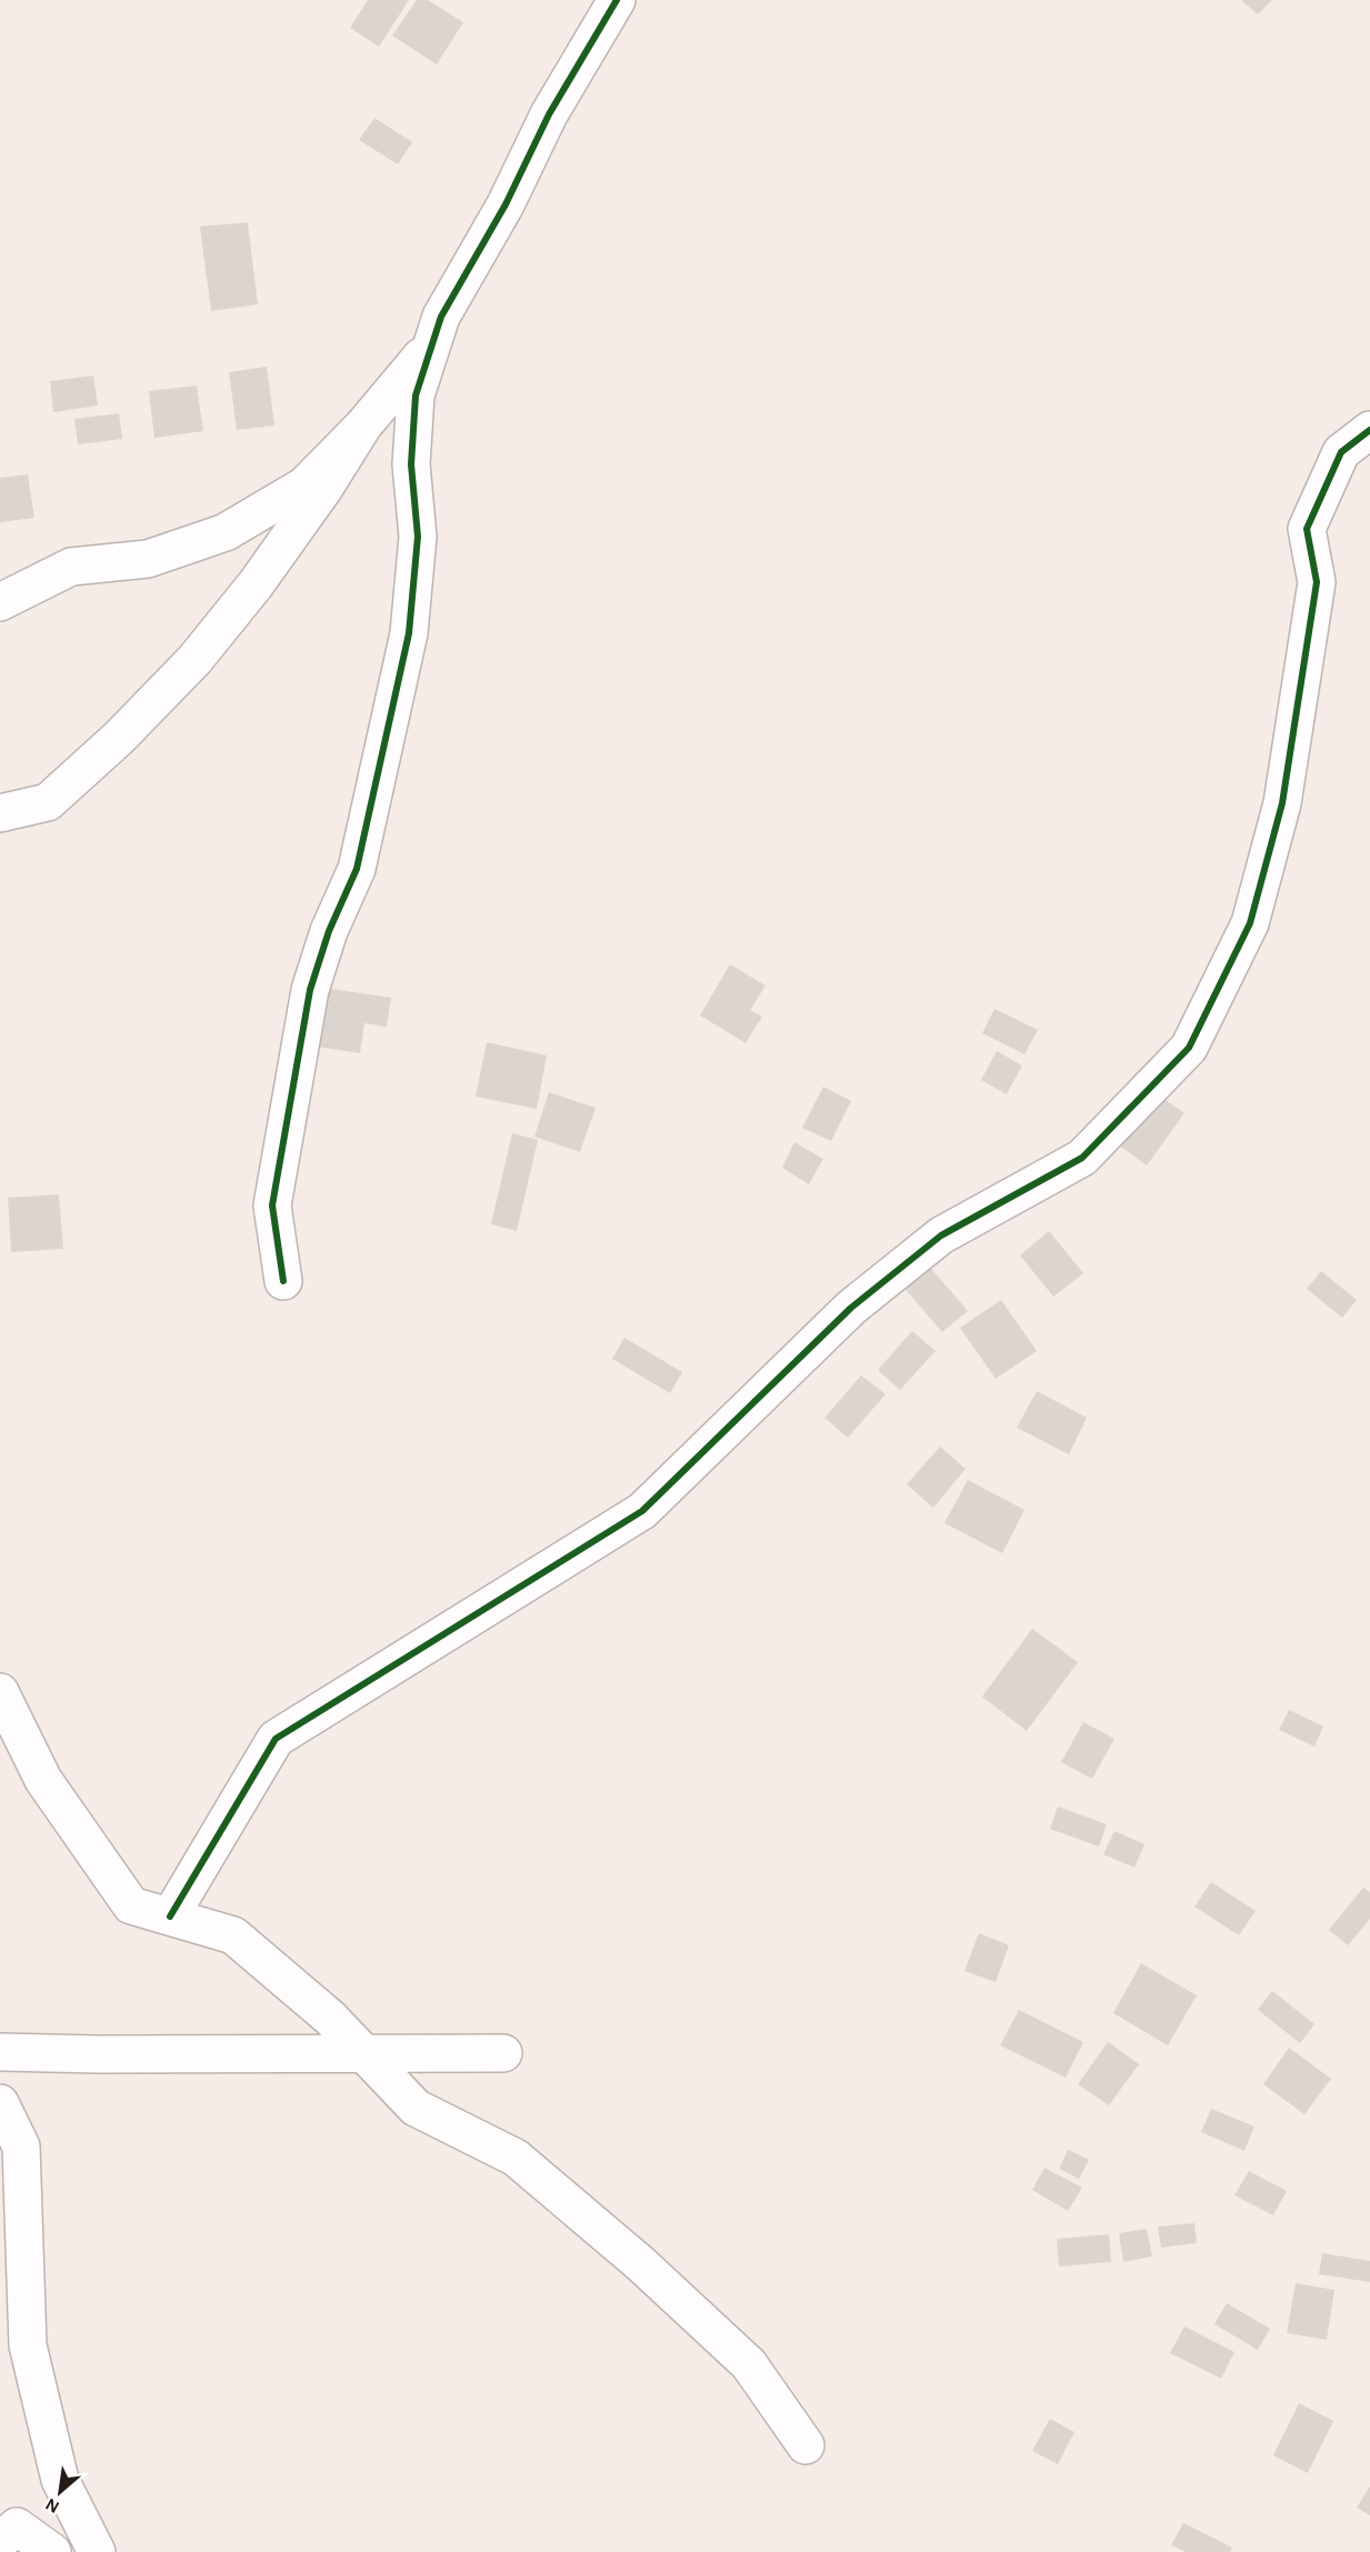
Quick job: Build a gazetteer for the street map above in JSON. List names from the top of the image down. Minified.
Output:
{"north":"bottom left"}
